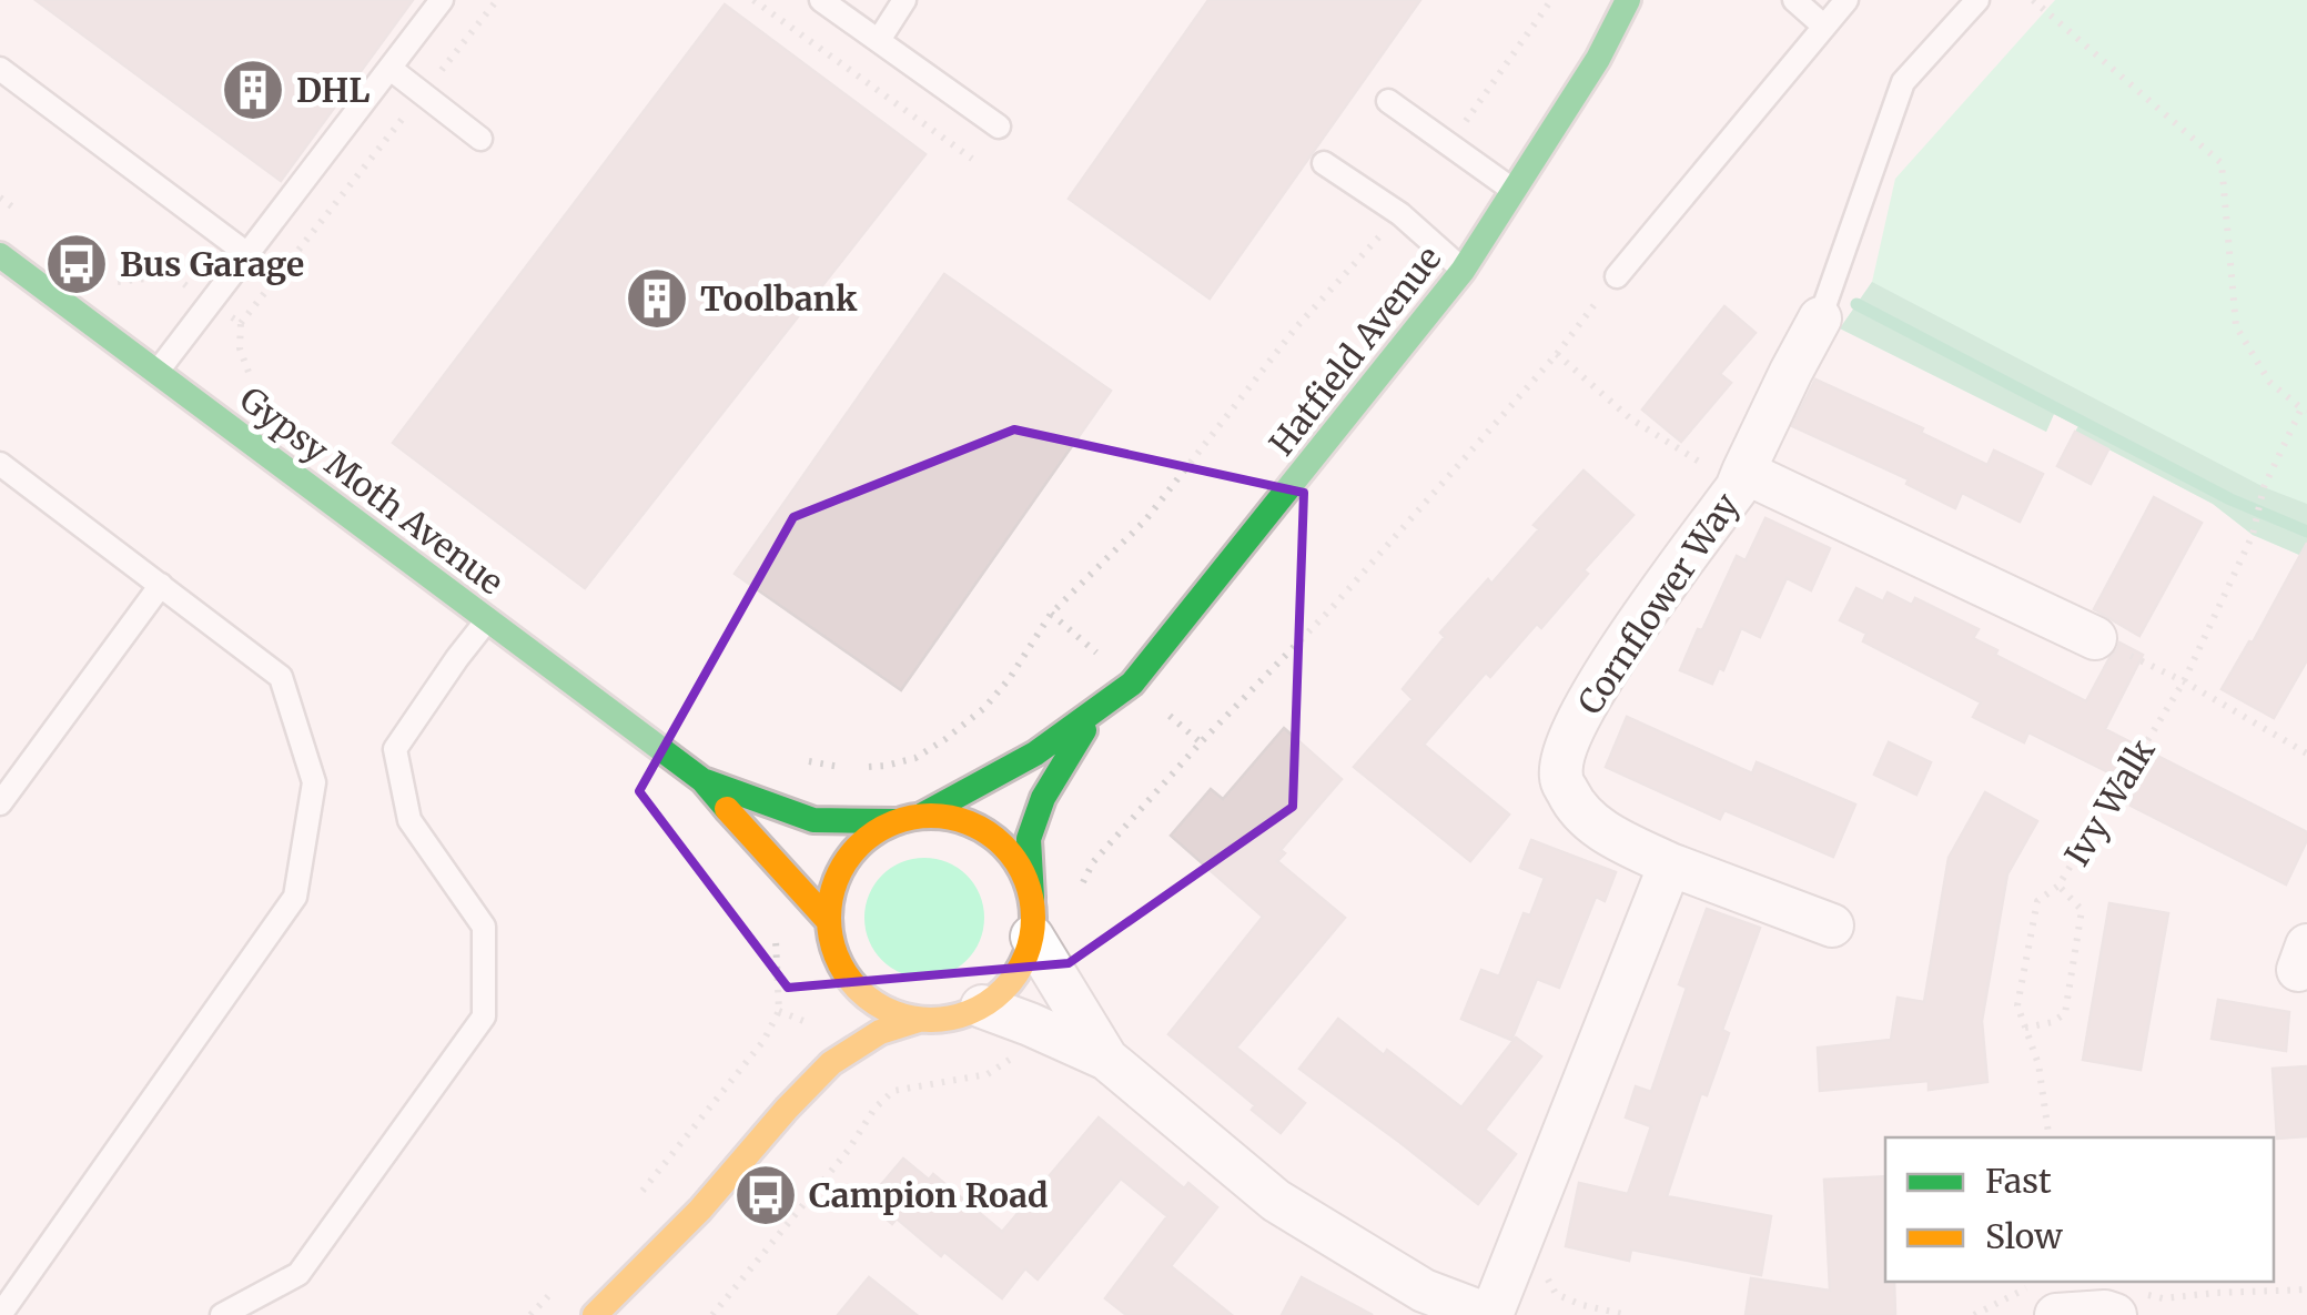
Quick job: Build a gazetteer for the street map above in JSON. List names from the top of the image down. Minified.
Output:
{"streets":{"street":["Hatfield Avenue","Gypsy Moth Avenue","Cornflower Way"],"path":["Ivy Walk"]},"crossings":[["Hatfield Avenue","Gypsy Moth Avenue"]],"places":{"building":["DHL","Toolbank"],"bus stop":["Bus Garage","Campion Road"]},"legend":["Fast","Slow"]}
